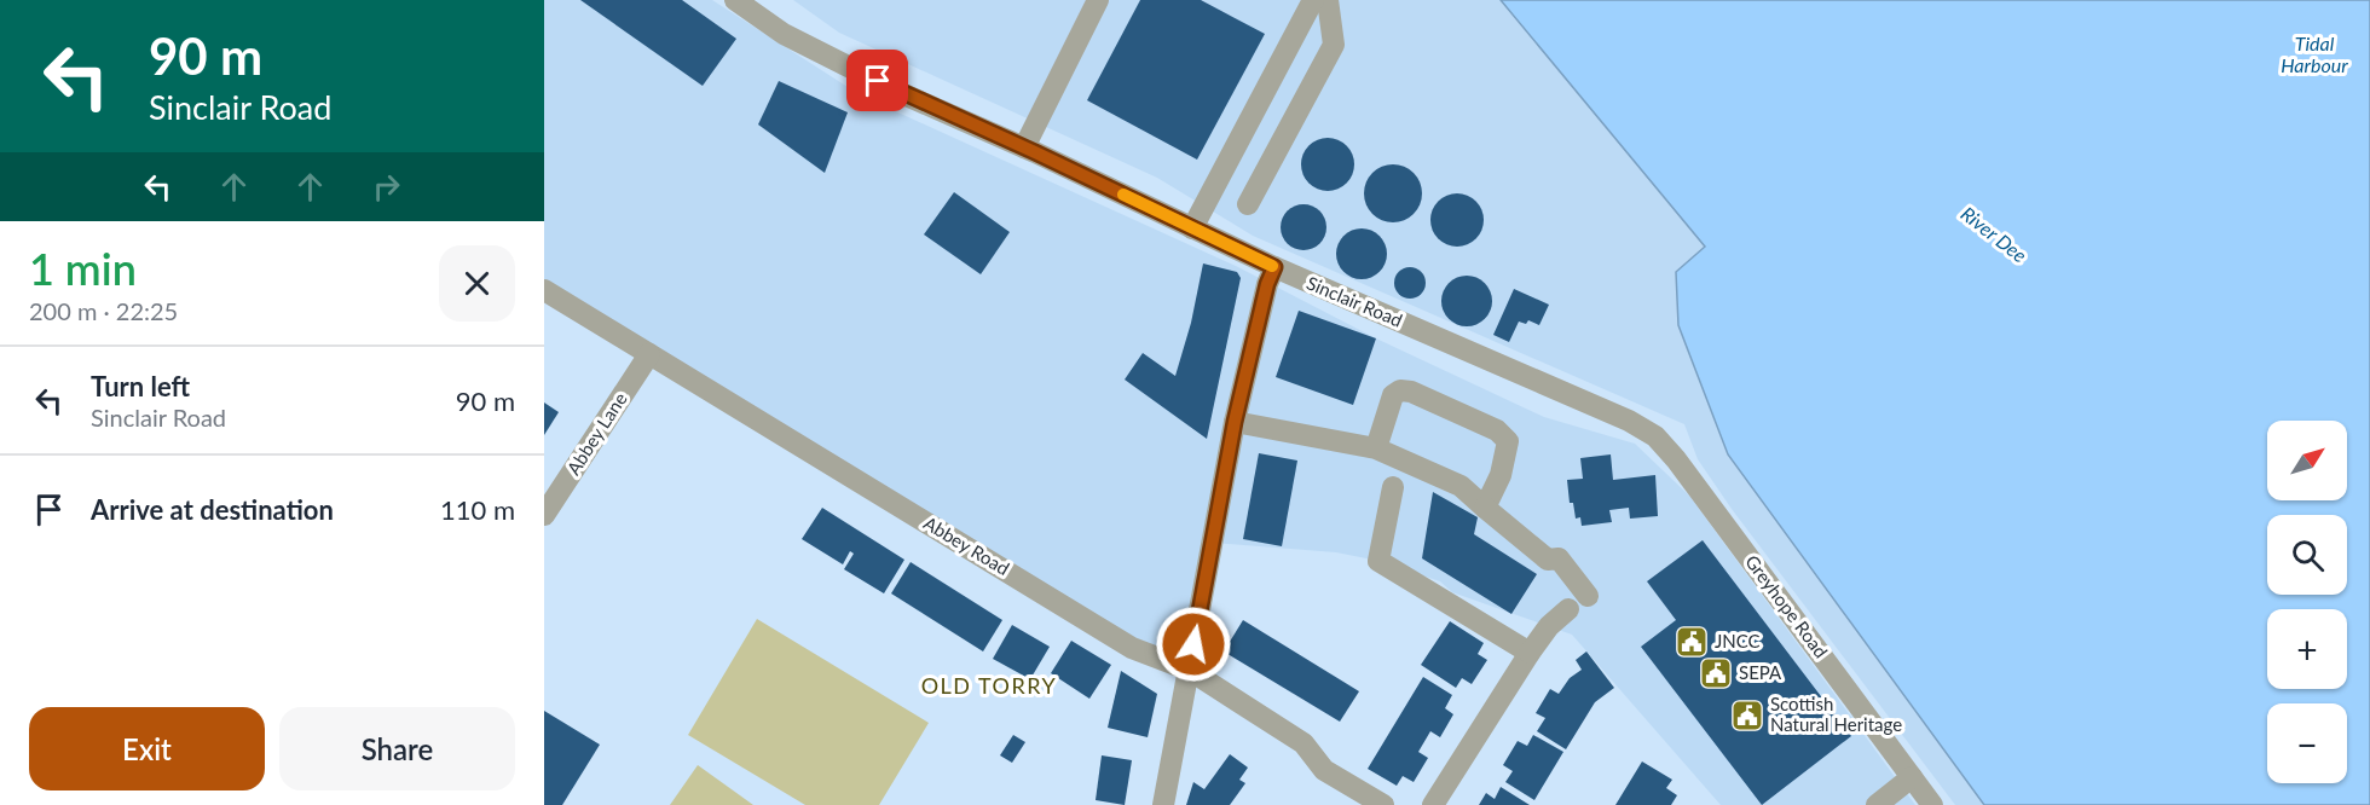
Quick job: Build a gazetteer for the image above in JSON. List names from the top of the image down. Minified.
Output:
{"streets":{"street":["Sinclair Road","Abbey Lane","Abbey Road","Greyhope Road"]},"crossings":[["Sinclair Road","Greyhope Road"],["Abbey Lane","Abbey Road"]],"districts":["OLD TORRY"],"water":["Tidal Harbour","River Dee"],"places":{"public building":["JNCC","SEPA","Scottish Natural Heritage"]},"north":"top right","page":{"turn":["90 m","Sinclair Road"],"heading":["1 min","200 m · 22:25"],"list":[{"name":"Turn left","note":"Sinclair Road","value":"90 m"},{"name":"Arrive at destination","value":"110 m"}],"map_buttons":["+","−"],"buttons":["Exit","Share"]}}
